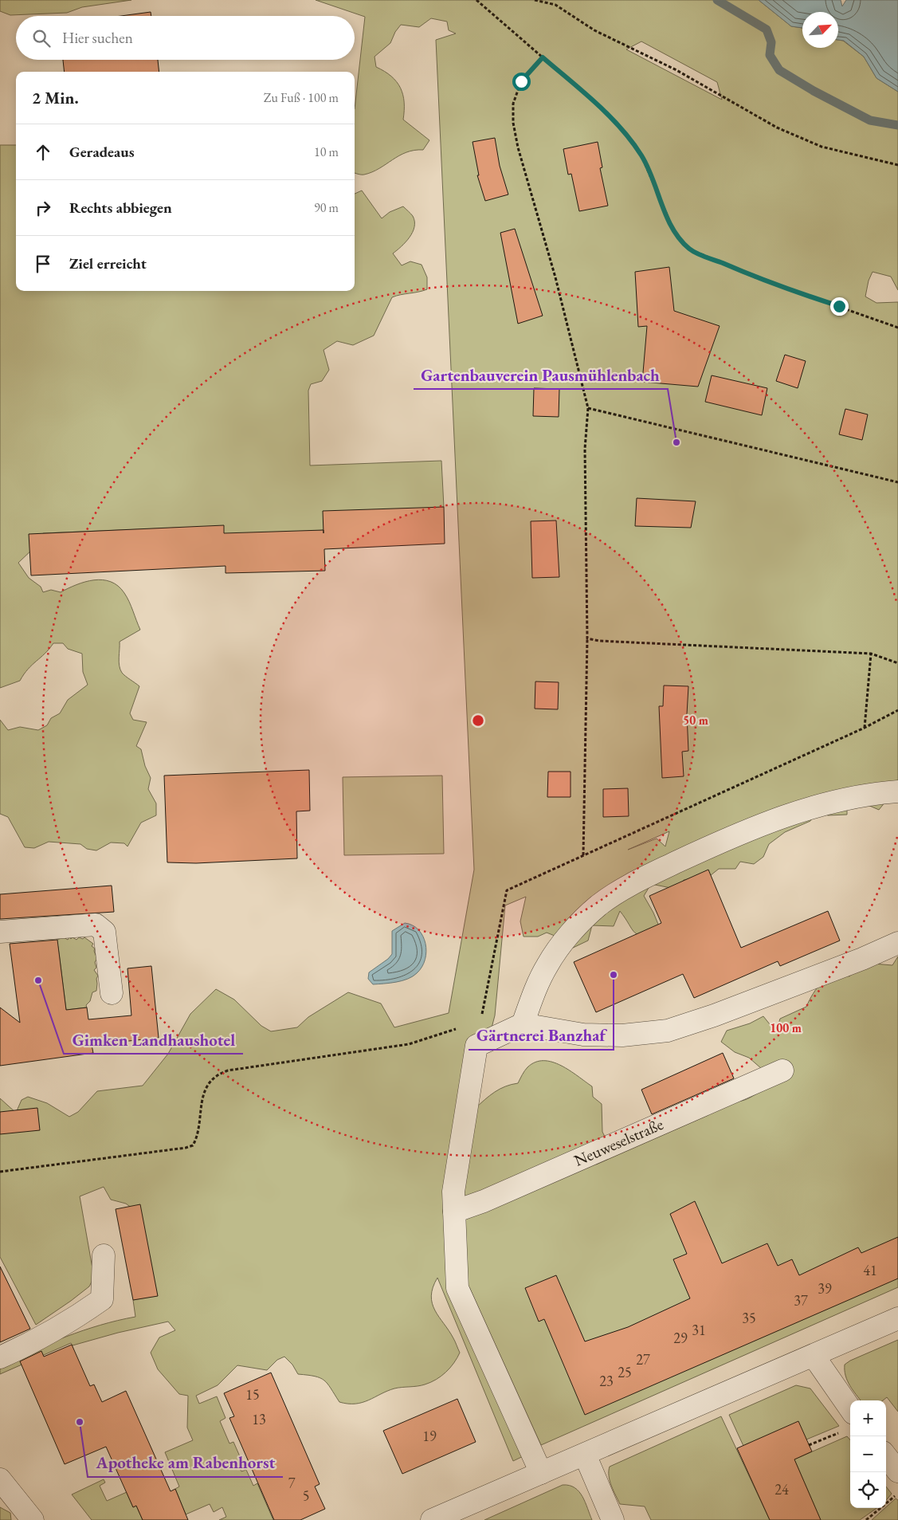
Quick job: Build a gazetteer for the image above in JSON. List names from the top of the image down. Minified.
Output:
{"streets":{"street":["Neuweselstraße"]},"places":["Gartenbauverein Pausmühlenbach","Gärtnerei Banzhaf","Gimken Landhaushotel","Apotheke am Rabenhorst"],"house_numbers":["41","39","37","35","31","29","27","25","23","15","13","19","7","24","5"],"north":"top right","page":{"search":"Hier suchen","heading":["2 Min.","Zu Fuß · 100 m"],"list":[["Geradeaus","10 m"],["Rechts abbiegen","90 m"],"Ziel erreicht"],"map_buttons":["+","−"]},"rings":["50 m","100 m"]}
